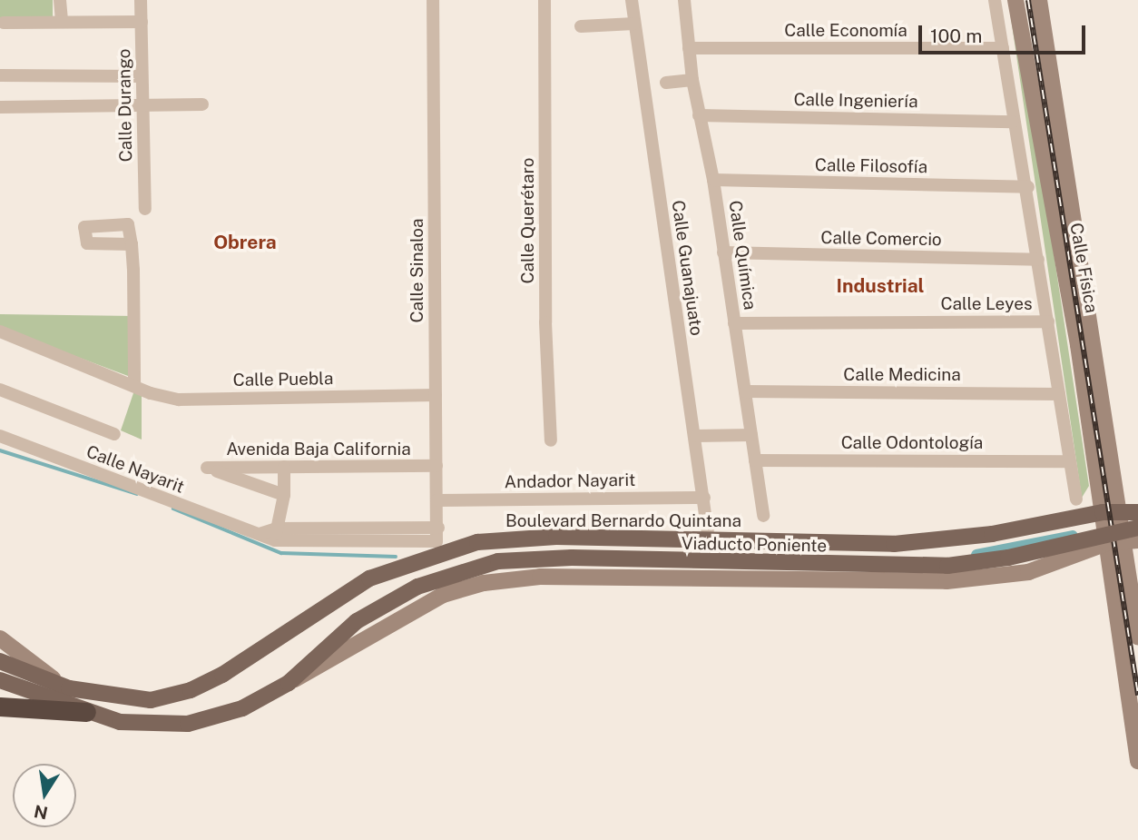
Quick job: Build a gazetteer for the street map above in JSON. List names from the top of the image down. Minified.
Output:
{"streets":{"main road":["Boulevard Bernardo Quintana","Viaducto Poniente"],"street":["Calle Economía","Calle Ingeniería","Calle Durango","Calle Filosofía","Calle Querétaro","Calle Comercio","Calle Química","Calle Guanajuato","Calle Física","Calle Sinaloa","Calle Leyes","Calle Medicina","Calle Puebla","Calle Odontología","Avenida Baja California","Calle Nayarit","Andador Nayarit"]},"crossings":[["Calle Economía","Calle Química"],["Calle Ingeniería","Calle Química"],["Calle Filosofía","Calle Química"],["Calle Comercio","Calle Química"],["Calle Química","Calle Leyes"],["Calle Química","Calle Medicina"],["Calle Química","Calle Odontología"],["Calle Guanajuato","Andador Nayarit"],["Calle Guanajuato","Boulevard Bernardo Quintana"],["Calle Física","Boulevard Bernardo Quintana"],["Calle Sinaloa","Calle Puebla"],["Calle Sinaloa","Avenida Baja California"],["Calle Sinaloa","Calle Nayarit"],["Calle Sinaloa","Andador Nayarit"]],"districts":["Obrera","Industrial"],"scale_bar":"100 m","north":"bottom"}
